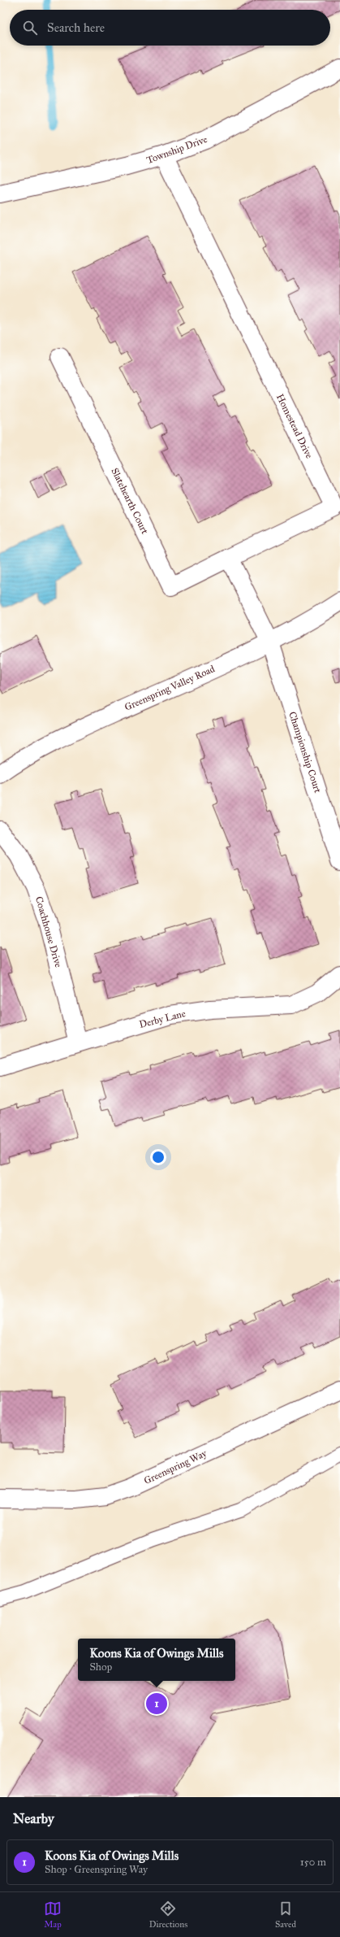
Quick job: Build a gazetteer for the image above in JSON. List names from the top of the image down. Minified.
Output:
{"streets":{"street":["Township Drive","Homestead Drive","Slatehearth Court","Greenspring Valley Road","Championship Court","Coachhouse Drive","Derby Lane","Greenspring Way"]},"crossings":[["Township Drive","Homestead Drive"],["Homestead Drive","Slatehearth Court"],["Greenspring Valley Road","Championship Court"],["Coachhouse Drive","Derby Lane"]],"page":{"search":"Search here","popup":["Koons Kia of Owings Mills","Shop"],"pins":"1","heading":"Nearby","list":[{"mark":"1","name":"Koons Kia of Owings Mills","note":"Shop · Greenspring Way","value":"150 m"}],"nav":["Map","Directions","Saved"]}}
